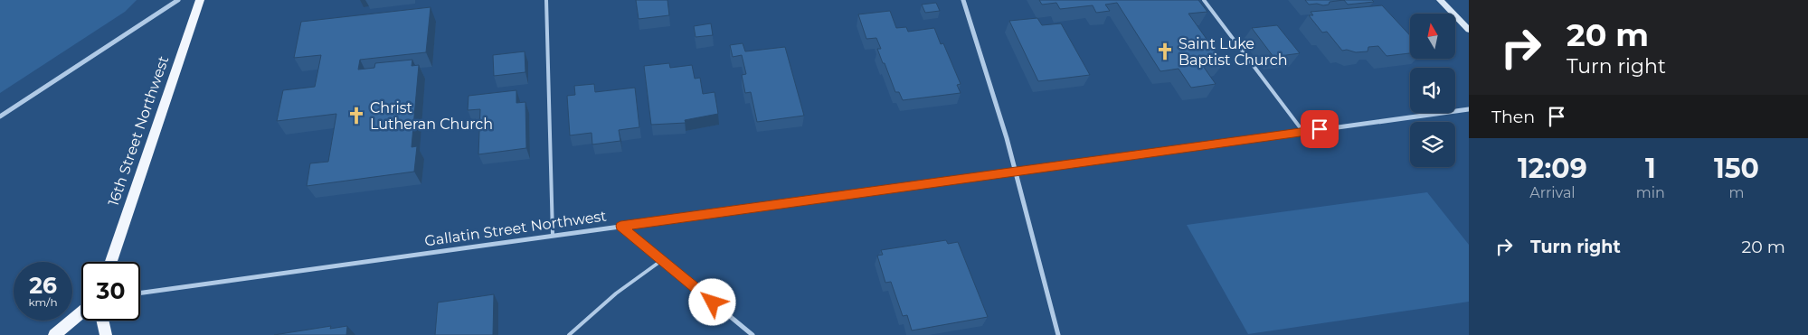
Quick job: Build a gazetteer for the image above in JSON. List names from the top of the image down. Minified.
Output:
{"streets":{"main road":["16th Street Northwest"],"street":["Gallatin Street Northwest"]},"places":{"church":["Saint Luke Baptist Church","Christ Lutheran Church"]},"north":"top","page":{"turn":["20 m","Turn right"],"then":"Then","eta":["12:09","Arrival","1","min","150","m"],"list":[{"name":"Turn right","value":"20 m"}],"speed":"26 km/h","limit":"30"}}
